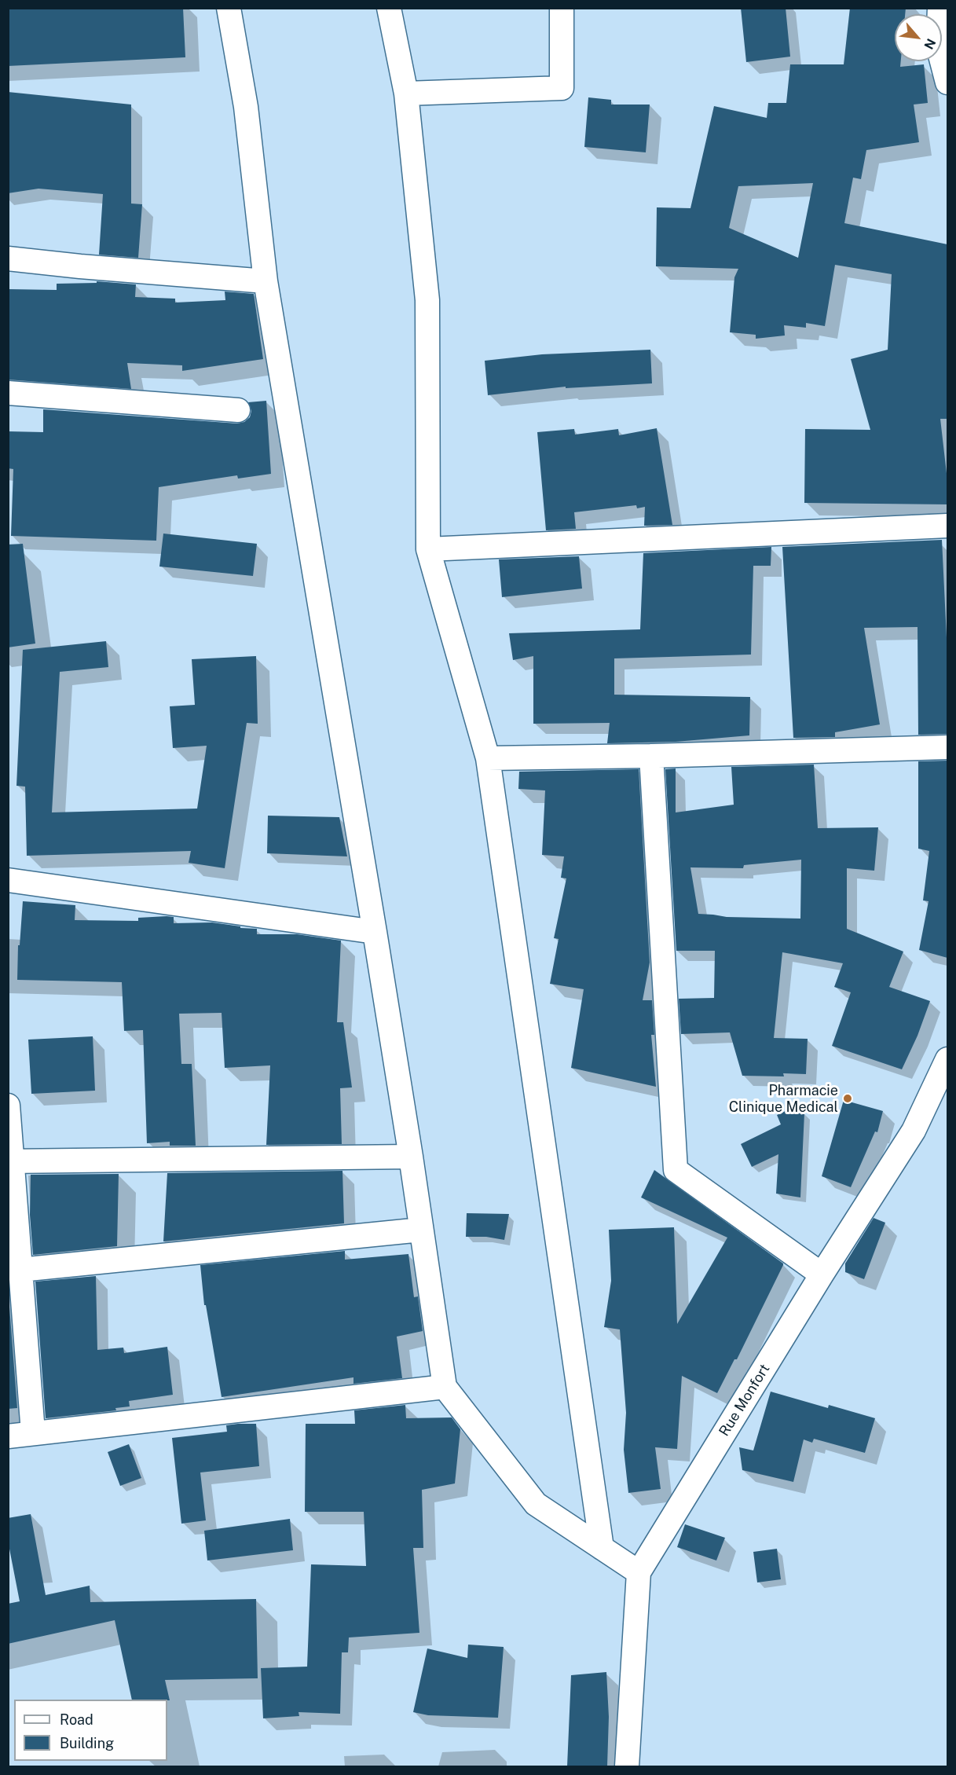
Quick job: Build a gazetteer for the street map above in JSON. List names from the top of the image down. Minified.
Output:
{"streets":{"street":["Rue Monfort"]},"places":["Pharmacie Clinique Medical"],"legend":["Road","Building"],"north":"bottom right"}
